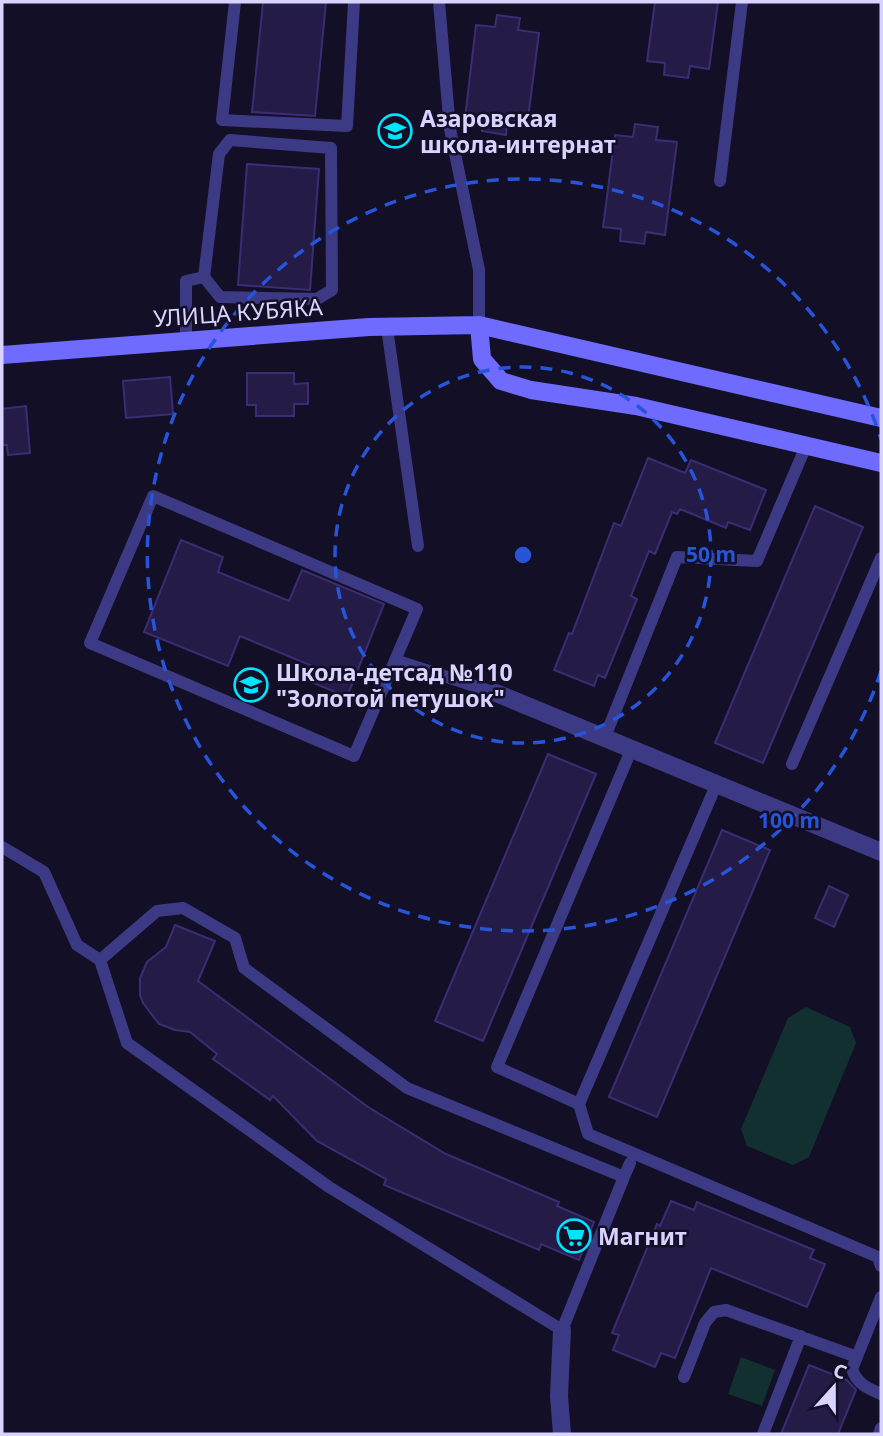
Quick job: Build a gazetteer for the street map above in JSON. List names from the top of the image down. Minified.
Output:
{"streets":{"street":["УЛИЦА КУБЯКА"]},"places":{"school or university":["Азаровская школа-интернат","Школа-детсад №110 \"Золотой петушок\""],"supermarket":["Магнит"]},"north":"top","rings":["50 m","100 m"]}
